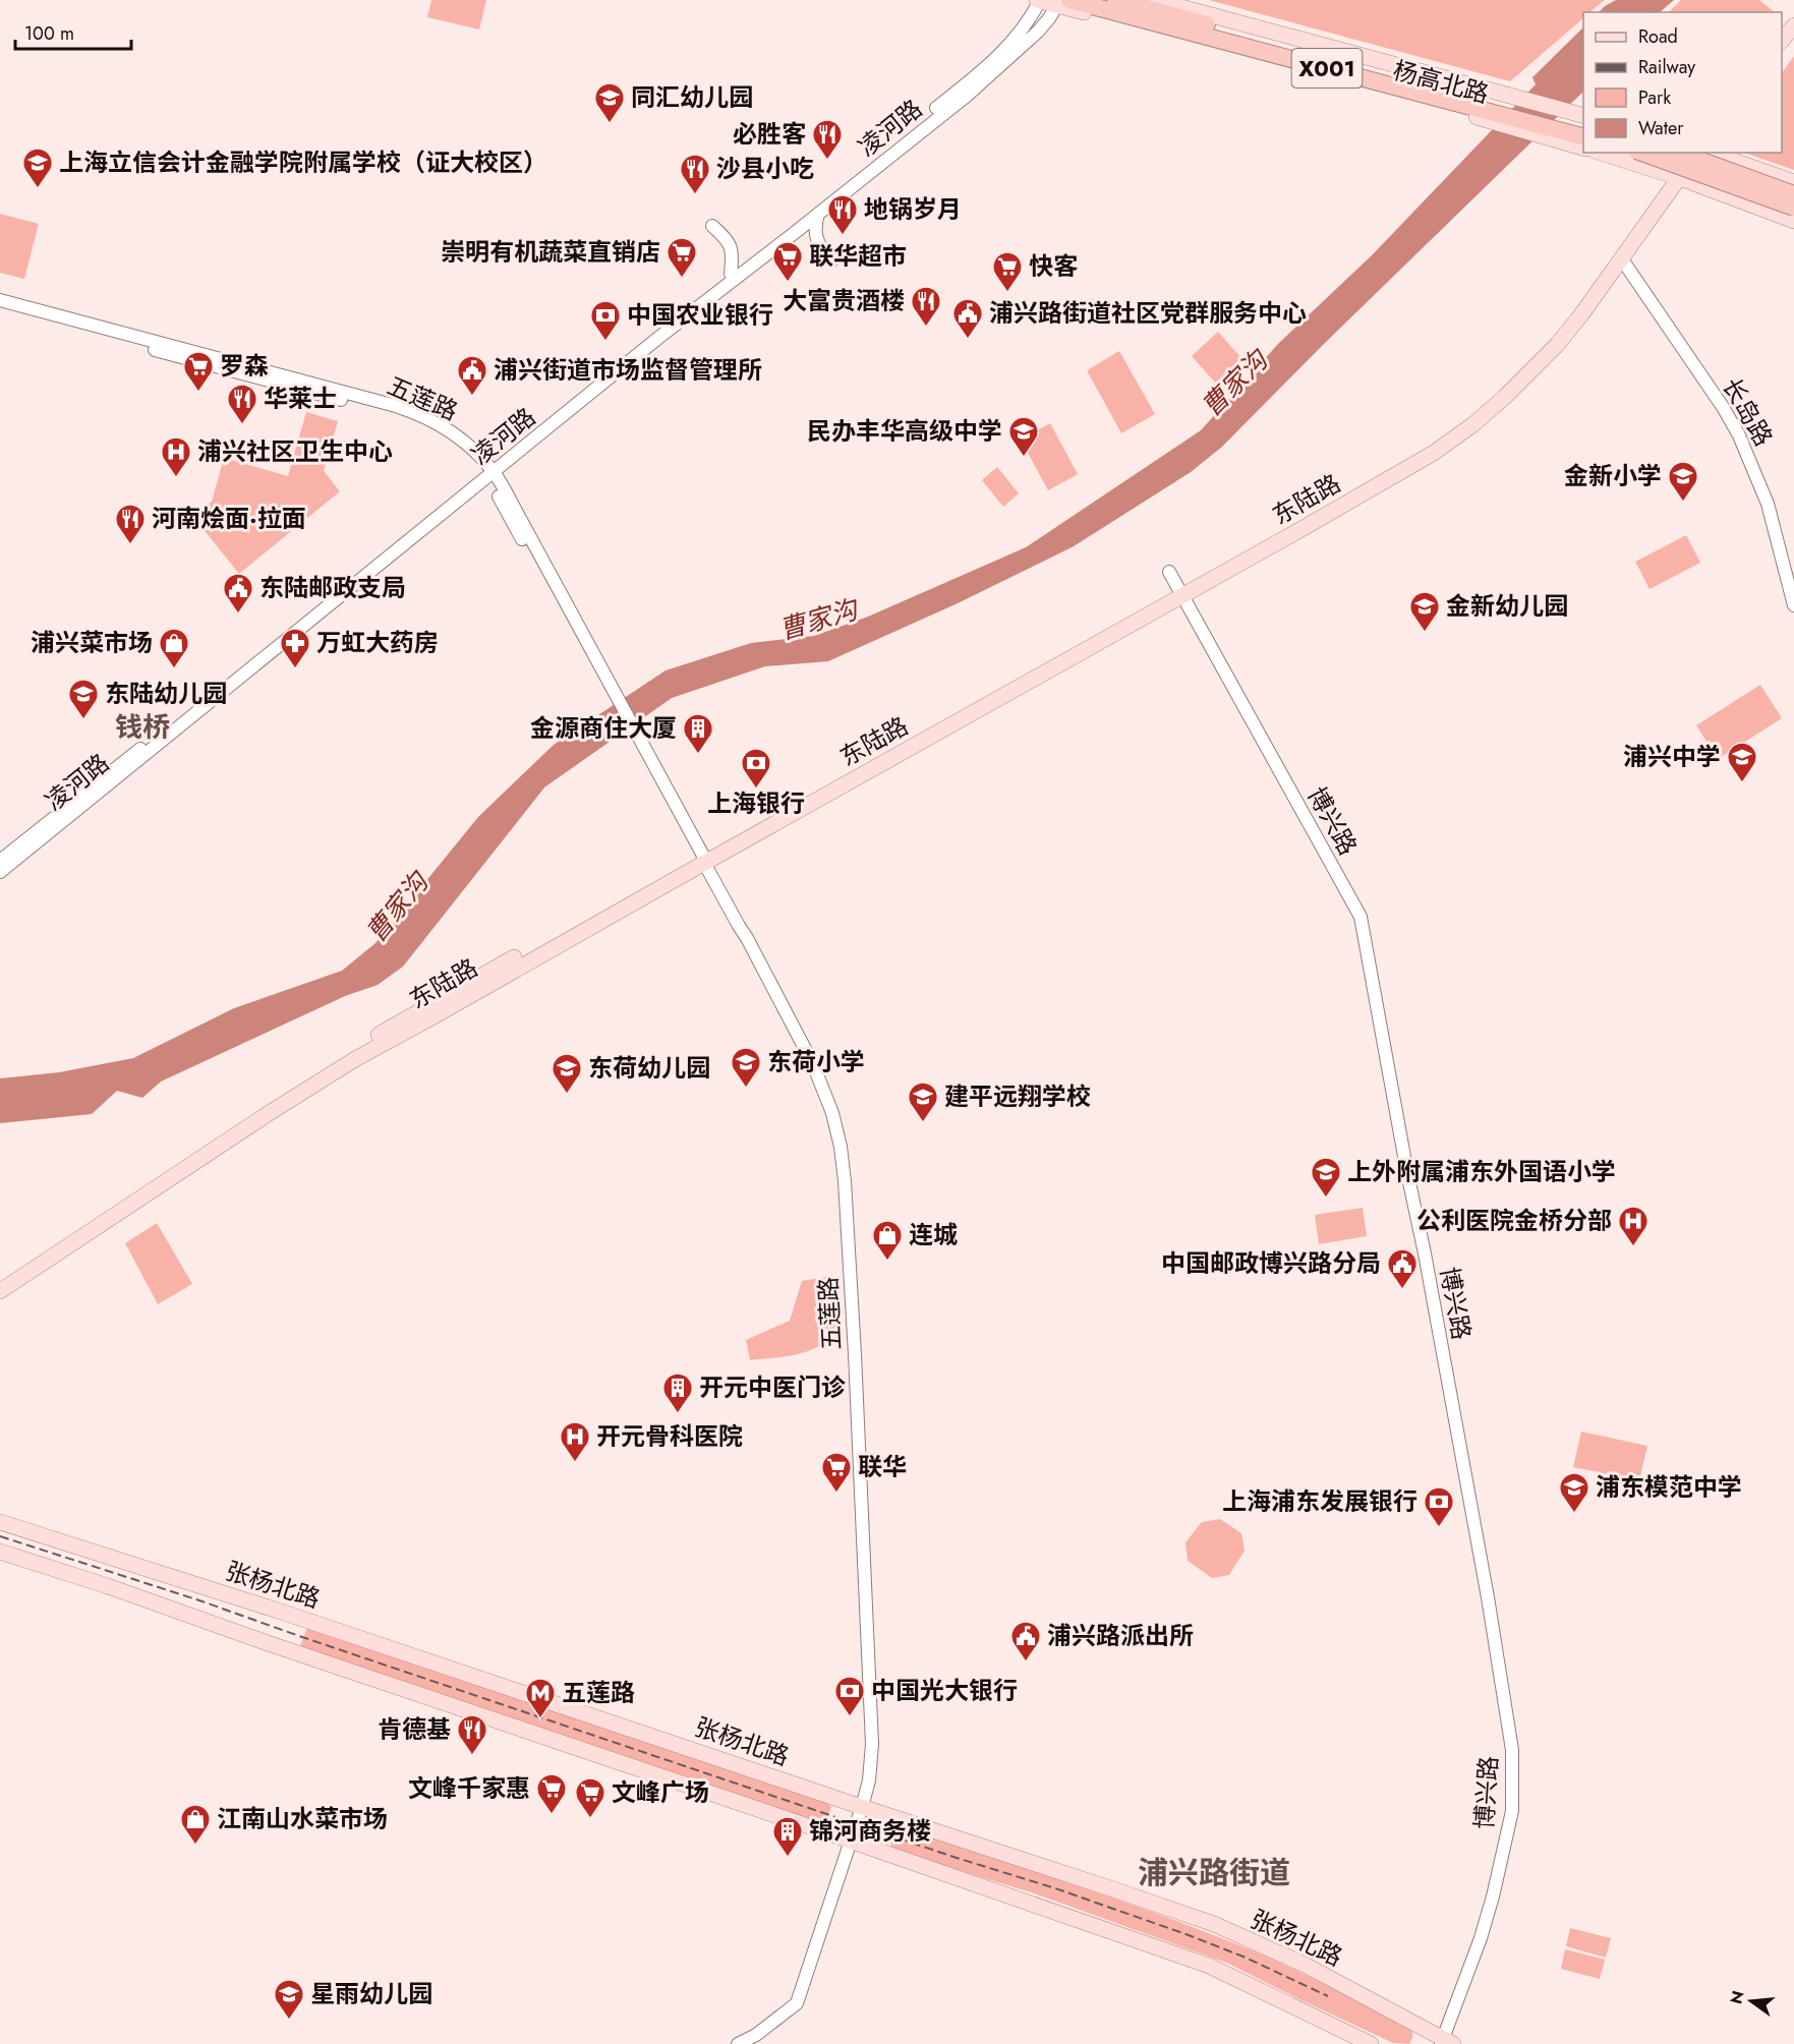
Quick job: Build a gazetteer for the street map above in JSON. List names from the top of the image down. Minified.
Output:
{"streets":{"highway":["X001","杨高北路"],"main road":["东陆路","张杨北路"],"street":["凌河路","五莲路","长岛路","博兴路"]},"crossings":[["杨高北路","凌河路"],["凌河路","五莲路"],["五莲路","东陆路"],["五莲路","张杨北路"],["长岛路","东陆路"],["东陆路","博兴路"],["博兴路","张杨北路"]],"districts":["钱桥","浦兴路街道"],"water":["曹家沟"],"places":{"school or university":["同汇幼儿园","上海立信会计金融学院附属学校（证大校区）","民办丰华高级中学","金新小学","金新幼儿园","东陆幼儿园","浦兴中学","东荷小学","东荷幼儿园","建平远翔学校","上外附属浦东外国语小学","浦东模范中学","星雨幼儿园"],"restaurant":["必胜客","沙县小吃","地锅岁月","大富贵酒楼","华莱士","河南烩面·拉面","肯德基"],"supermarket":["崇明有机蔬菜直销店","联华超市","快客","罗森","联华","文峰千家惠","文峰广场"],"public building":["浦兴路街道社区党群服务中心","浦兴街道市场监督管理所","东陆邮政支局","中国邮政博兴路分局","浦兴路派出所"],"bank":["中国农业银行","上海银行","上海浦东发展银行","中国光大银行"],"hospital":["浦兴社区卫生中心","公利医院金桥分部","开元骨科医院"],"shop":["浦兴菜市场","连城","江南山水菜市场"],"pharmacy":["万虹大药房"],"building":["金源商住大厦","开元中医门诊","锦河商务楼"],"metro station":["五莲路"]},"legend":["Road","Railway","Park","Water"],"scale_bar":"100 m","north":"left"}
